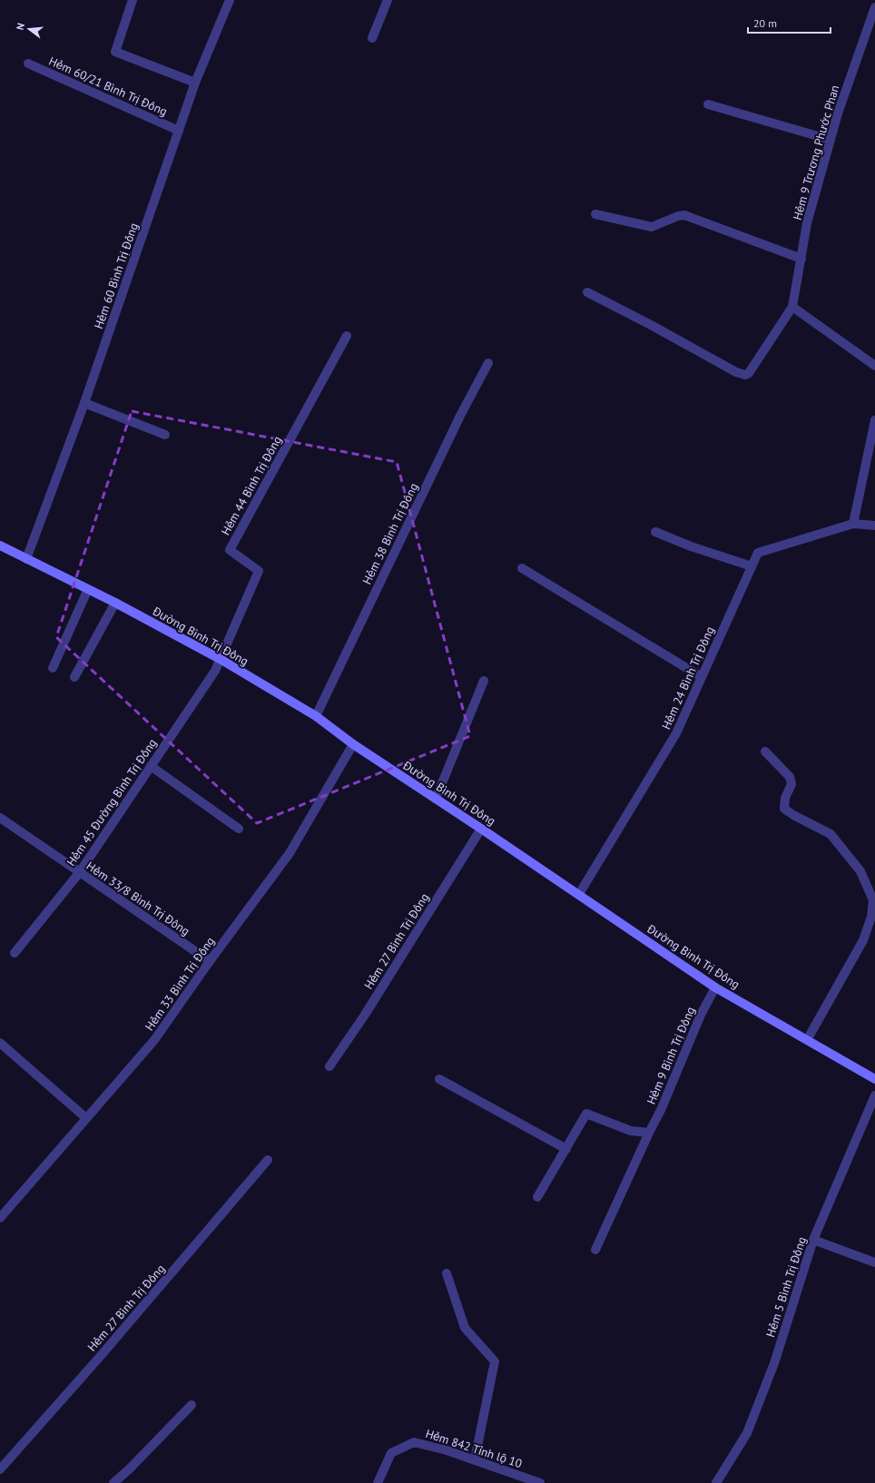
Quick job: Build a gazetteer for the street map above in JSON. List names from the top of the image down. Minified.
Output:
{"streets":{"street":["Hẻm 60/21 Bình Trị Đông","Hẻm 9 Trương Phước Phan","Hẻm 60 Bình Trị Đông","Hẻm 44 Bình Trị Đông","Hẻm 38 Bình Trị Đông","Đường Bình Trị Đông","Hẻm 24 Bình Trị Đông","Hẻm 45 Đường Bình Trị Đông","Hẻm 33/8 Bình Trị Đông","Hẻm 27 Bình Trị Đông","Hẻm 33 Bình Trị Đông","Hẻm 9 Bình Trị Đông","Hẻm 5 Bình Trị Đông","Hẻm 842 Tỉnh lộ 10"]},"crossings":[["Hẻm 60/21 Bình Trị Đông","Hẻm 60 Bình Trị Đông"],["Hẻm 60 Bình Trị Đông","Đường Bình Trị Đông"],["Hẻm 44 Bình Trị Đông","Đường Bình Trị Đông"],["Hẻm 44 Bình Trị Đông","Hẻm 45 Đường Bình Trị Đông"],["Hẻm 38 Bình Trị Đông","Đường Bình Trị Đông"],["Đường Bình Trị Đông","Hẻm 24 Bình Trị Đông"],["Đường Bình Trị Đông","Hẻm 45 Đường Bình Trị Đông"],["Đường Bình Trị Đông","Hẻm 27 Bình Trị Đông"],["Đường Bình Trị Đông","Hẻm 33 Bình Trị Đông"],["Đường Bình Trị Đông","Hẻm 9 Bình Trị Đông"],["Hẻm 45 Đường Bình Trị Đông","Hẻm 33/8 Bình Trị Đông"],["Hẻm 33/8 Bình Trị Đông","Hẻm 33 Bình Trị Đông"]],"scale_bar":"20 m","north":"left"}
